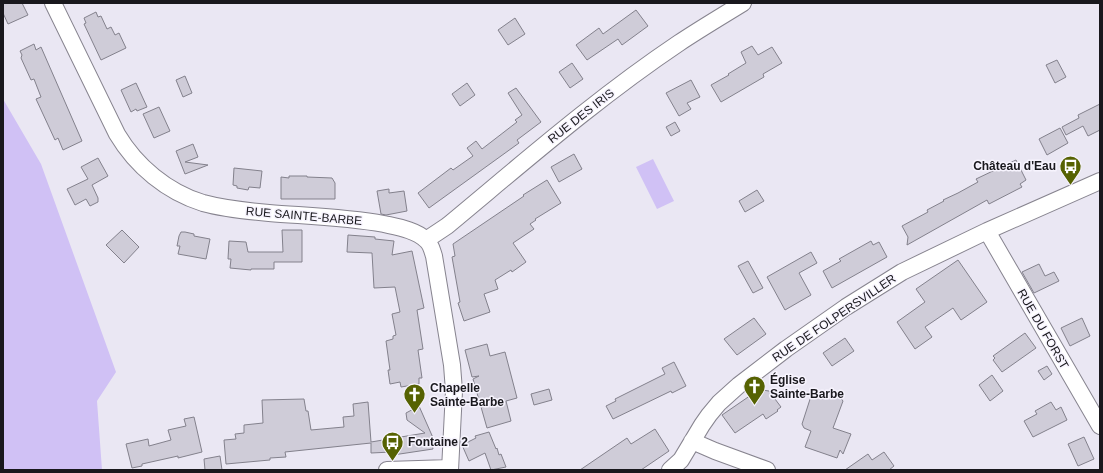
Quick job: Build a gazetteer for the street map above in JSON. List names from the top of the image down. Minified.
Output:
{"streets":{"street":["RUE DES IRIS","RUE SAINTE-BARBE","RUE DE FOLPERSVILLER","RUE DU FORST"]},"crossings":[["RUE DES IRIS","RUE SAINTE-BARBE"],["RUE DE FOLPERSVILLER","RUE DU FORST"]],"places":{"bus stop":["Château d'Eau","Fontaine 2"],"church":["Église Sainte-Barbe","Chapelle Sainte-Barbe"]}}
